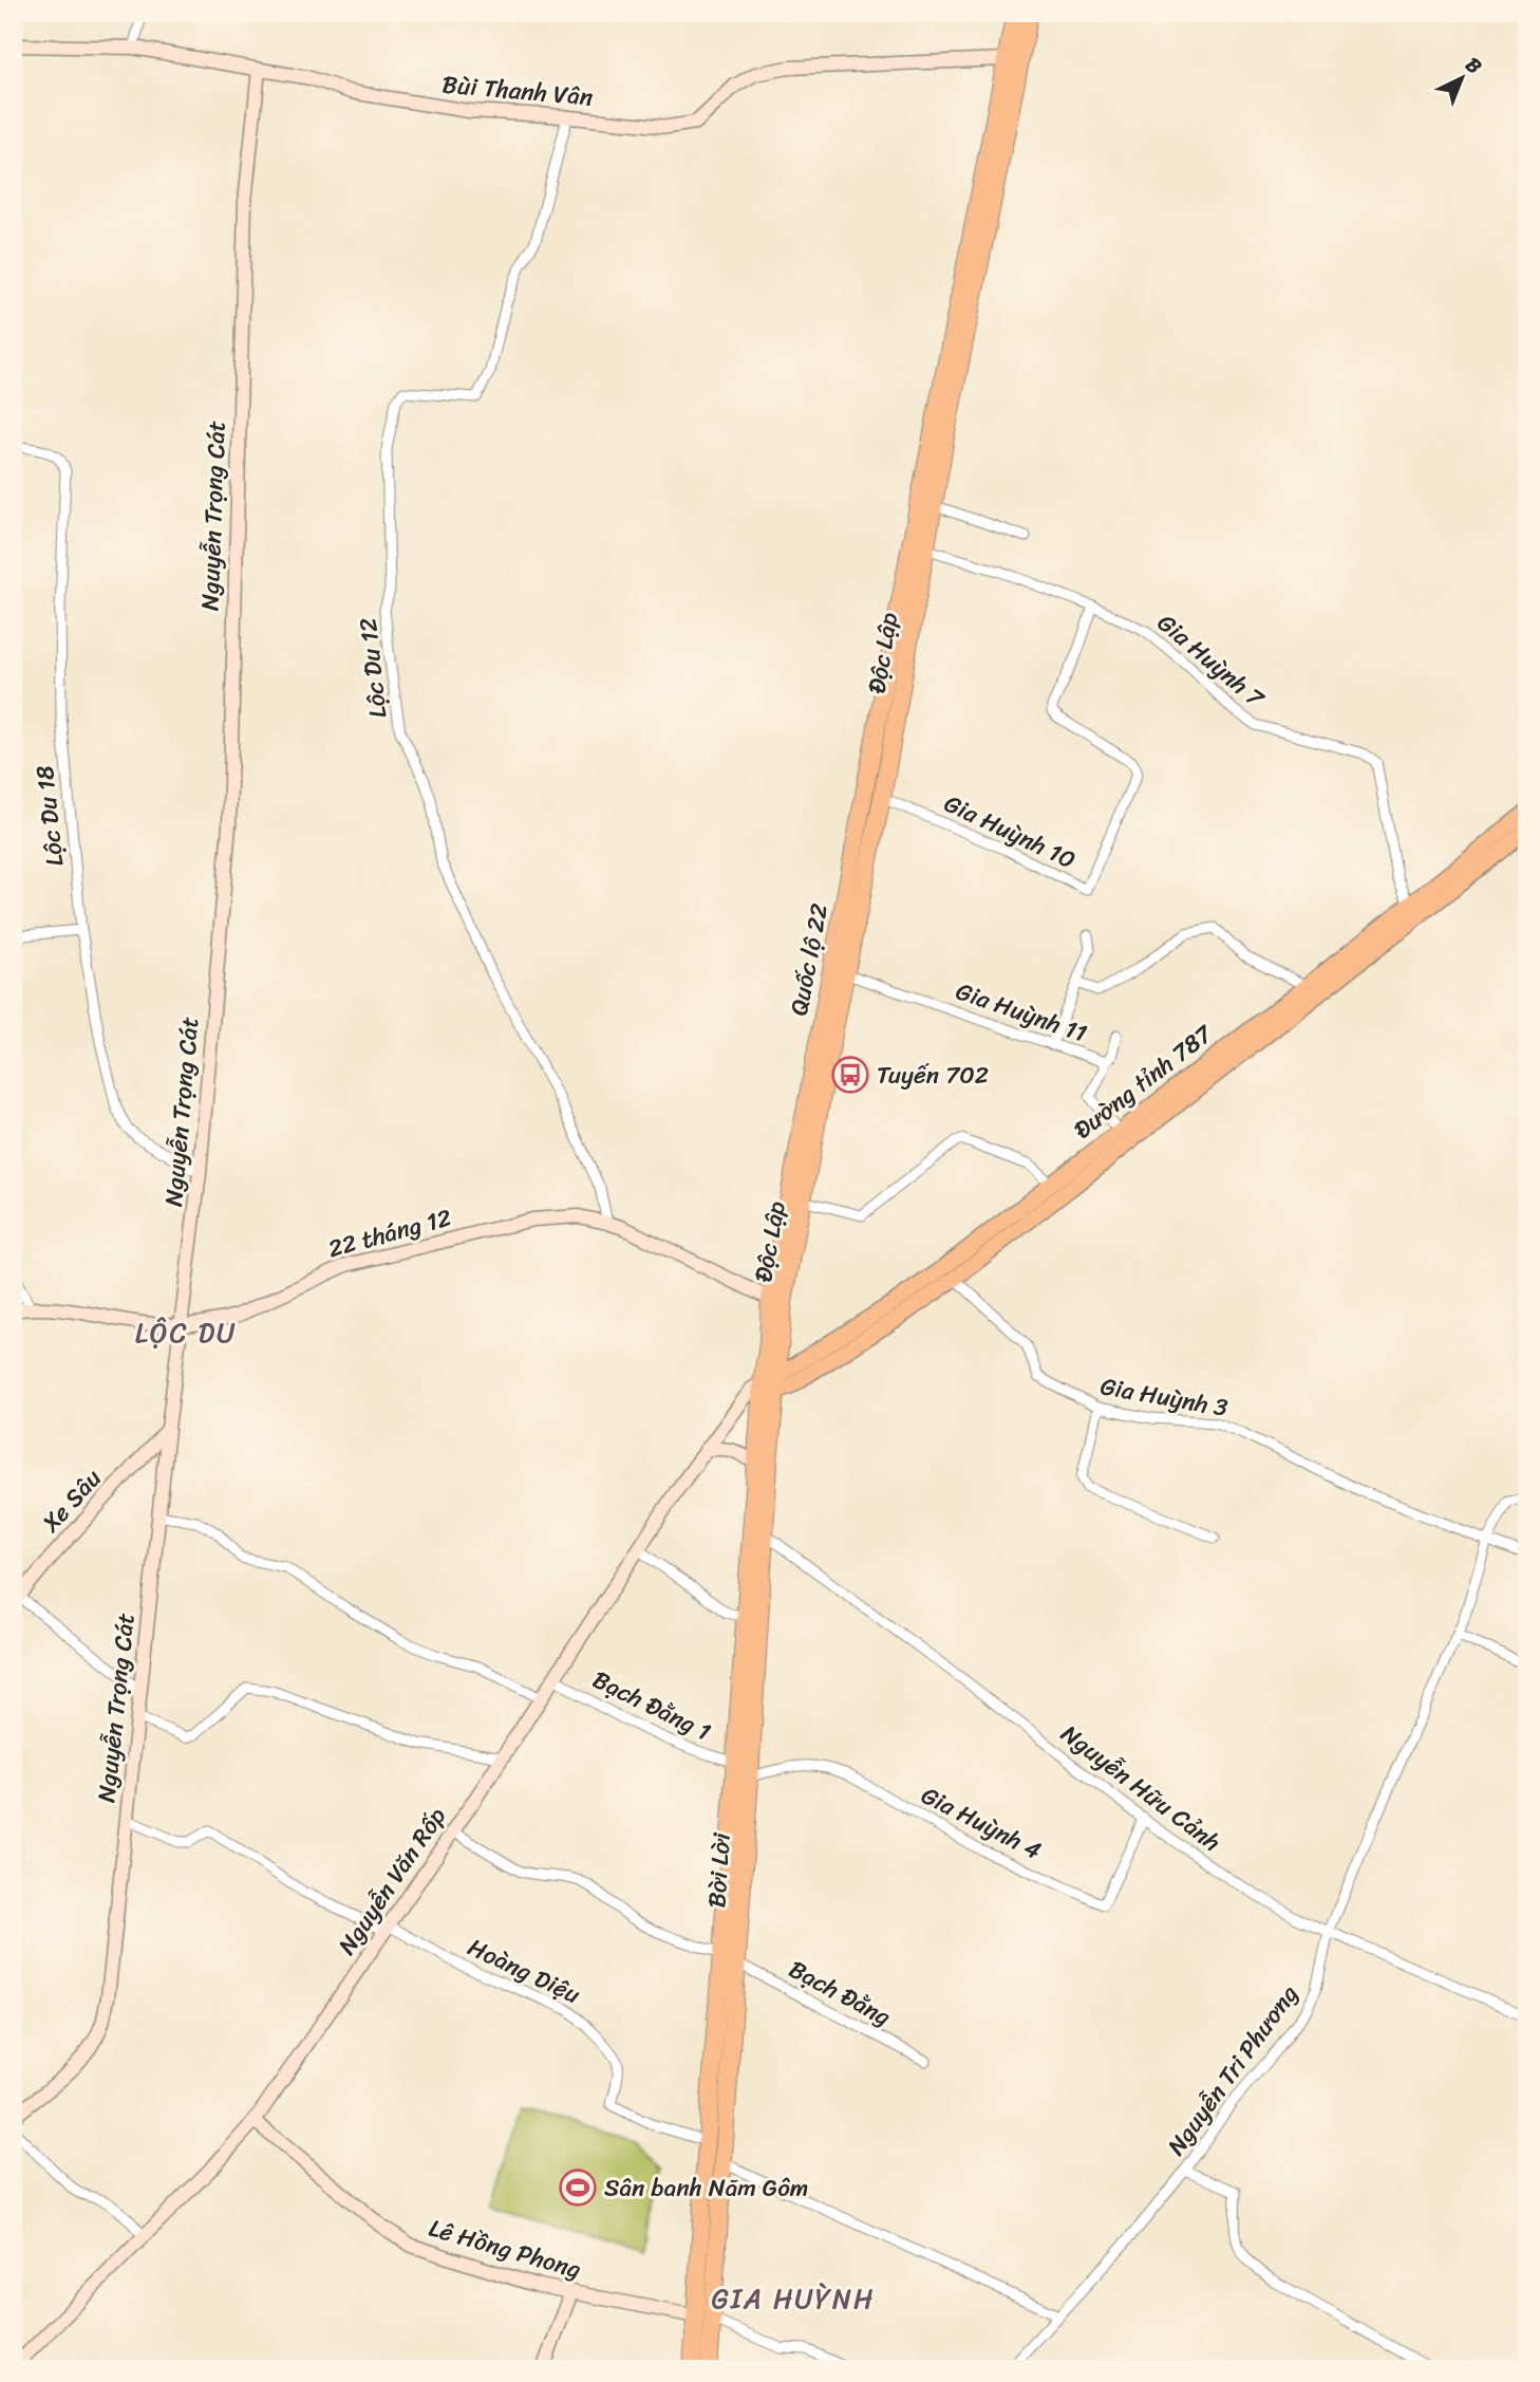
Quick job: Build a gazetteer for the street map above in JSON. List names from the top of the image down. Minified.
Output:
{"streets":{"highway":["Độc Lập","Quốc lộ 22","Bời Lời"],"main road":["Đường tỉnh 787"],"street":["Bùi Thanh Vân","Nguyễn Trọng Cát","Gia Huỳnh 7","Lộc Du 12","Lộc Du 18","Gia Huỳnh 10","Gia Huỳnh 11","22 tháng 12","Gia Huỳnh 3","Xe Sâu","Bạch Đằng 1","Nguyễn Hữu Cảnh","Gia Huỳnh 4","Nguyễn Văn Rốp","Hoàng Diệu","Bạch Đằng","Nguyễn Tri Phương","Lê Hồng Phong"]},"crossings":[["Bùi Thanh Vân","Nguyễn Trọng Cát"],["Bùi Thanh Vân","Độc Lập"],["Bùi Thanh Vân","Lộc Du 12"],["Nguyễn Trọng Cát","Lộc Du 18"],["Nguyễn Trọng Cát","22 tháng 12"],["Nguyễn Trọng Cát","Xe Sâu"],["Nguyễn Trọng Cát","Hoàng Diệu"],["Độc Lập","Gia Huỳnh 7"],["Độc Lập","Gia Huỳnh 10"],["Độc Lập","Quốc lộ 22"],["Độc Lập","Gia Huỳnh 11"],["Độc Lập","22 tháng 12"],["Gia Huỳnh 7","Gia Huỳnh 10"],["Gia Huỳnh 7","Quốc lộ 22"],["Gia Huỳnh 7","Đường tỉnh 787"],["Lộc Du 12","22 tháng 12"],["Quốc lộ 22","Đường tỉnh 787"],["Quốc lộ 22","22 tháng 12"],["Quốc lộ 22","Bời Lời"],["Quốc lộ 22","Nguyễn Văn Rốp"],["Gia Huỳnh 11","Đường tỉnh 787"],["Đường tỉnh 787","Gia Huỳnh 3"],["Đường tỉnh 787","Bời Lời"],["Đường tỉnh 787","Nguyễn Văn Rốp"],["Gia Huỳnh 3","Nguyễn Tri Phương"],["Bạch Đằng 1","Bời Lời"],["Bạch Đằng 1","Nguyễn Văn Rốp"],["Nguyễn Hữu Cảnh","Gia Huỳnh 4"],["Nguyễn Hữu Cảnh","Bời Lời"],["Nguyễn Hữu Cảnh","Nguyễn Tri Phương"],["Gia Huỳnh 4","Bời Lời"],["Bời Lời","Nguyễn Văn Rốp"],["Bời Lời","Hoàng Diệu"],["Bời Lời","Bạch Đằng"],["Bời Lời","Lê Hồng Phong"],["Nguyễn Văn Rốp","Hoàng Diệu"],["Nguyễn Văn Rốp","Bạch Đằng"],["Nguyễn Văn Rốp","Lê Hồng Phong"]],"districts":["LỘC DU","GIA HUỲNH"],"places":{"bus stop":["Tuyến 702"],"sports":["Sân banh Năm Gôm"]},"north":"top right"}
